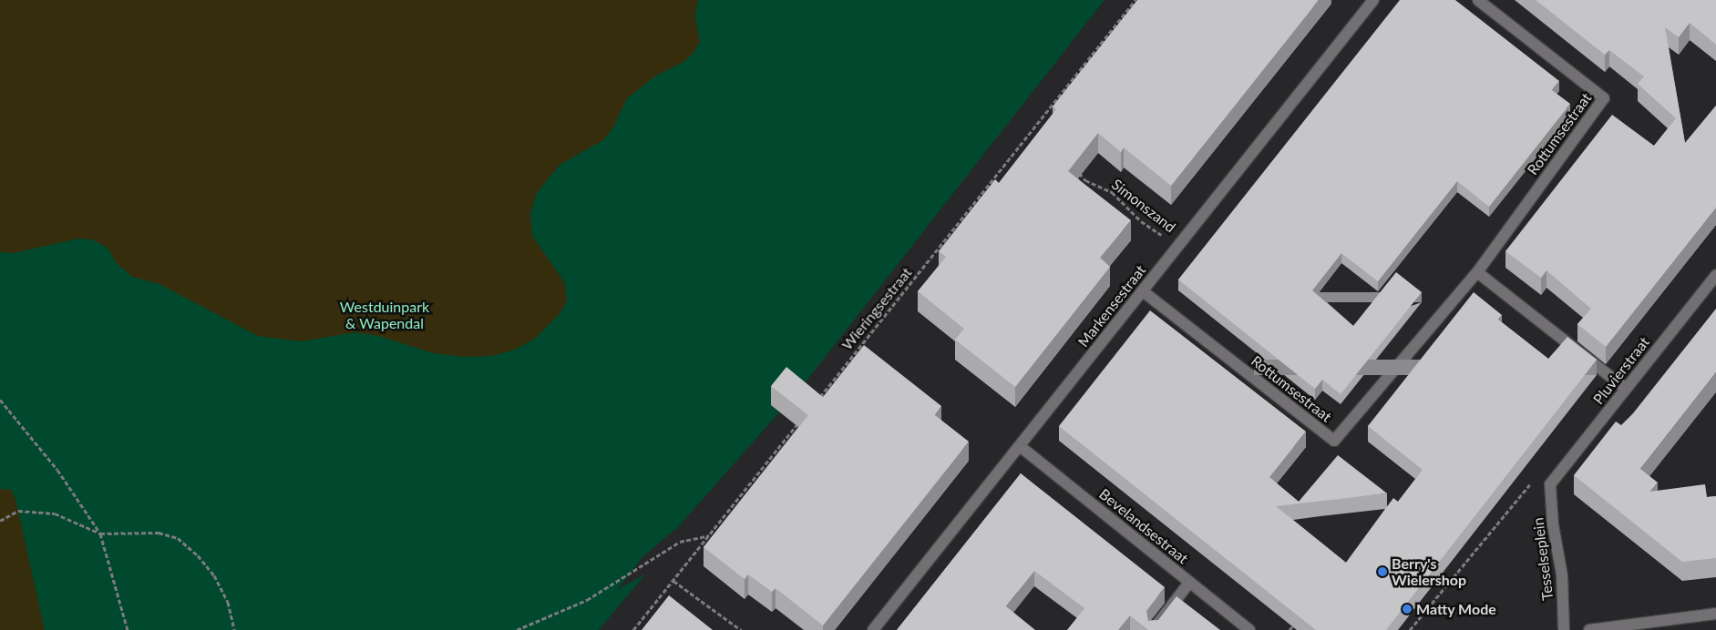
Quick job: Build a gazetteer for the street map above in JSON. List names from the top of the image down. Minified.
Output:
{"streets":{"street":["Rottumsestraat","Markensestraat","Pluvierstraat","Bevelandsestraat","Tesselseplein"],"path":["Simonszand","Wieringsestraat"]},"crossings":[["Rottumsestraat","Markensestraat"],["Simonszand","Markensestraat"],["Markensestraat","Bevelandsestraat"],["Pluvierstraat","Tesselseplein"]],"parks":["Westduinpark & Wapendal"],"places":["Berry's Wielershop","Matty Mode"]}
